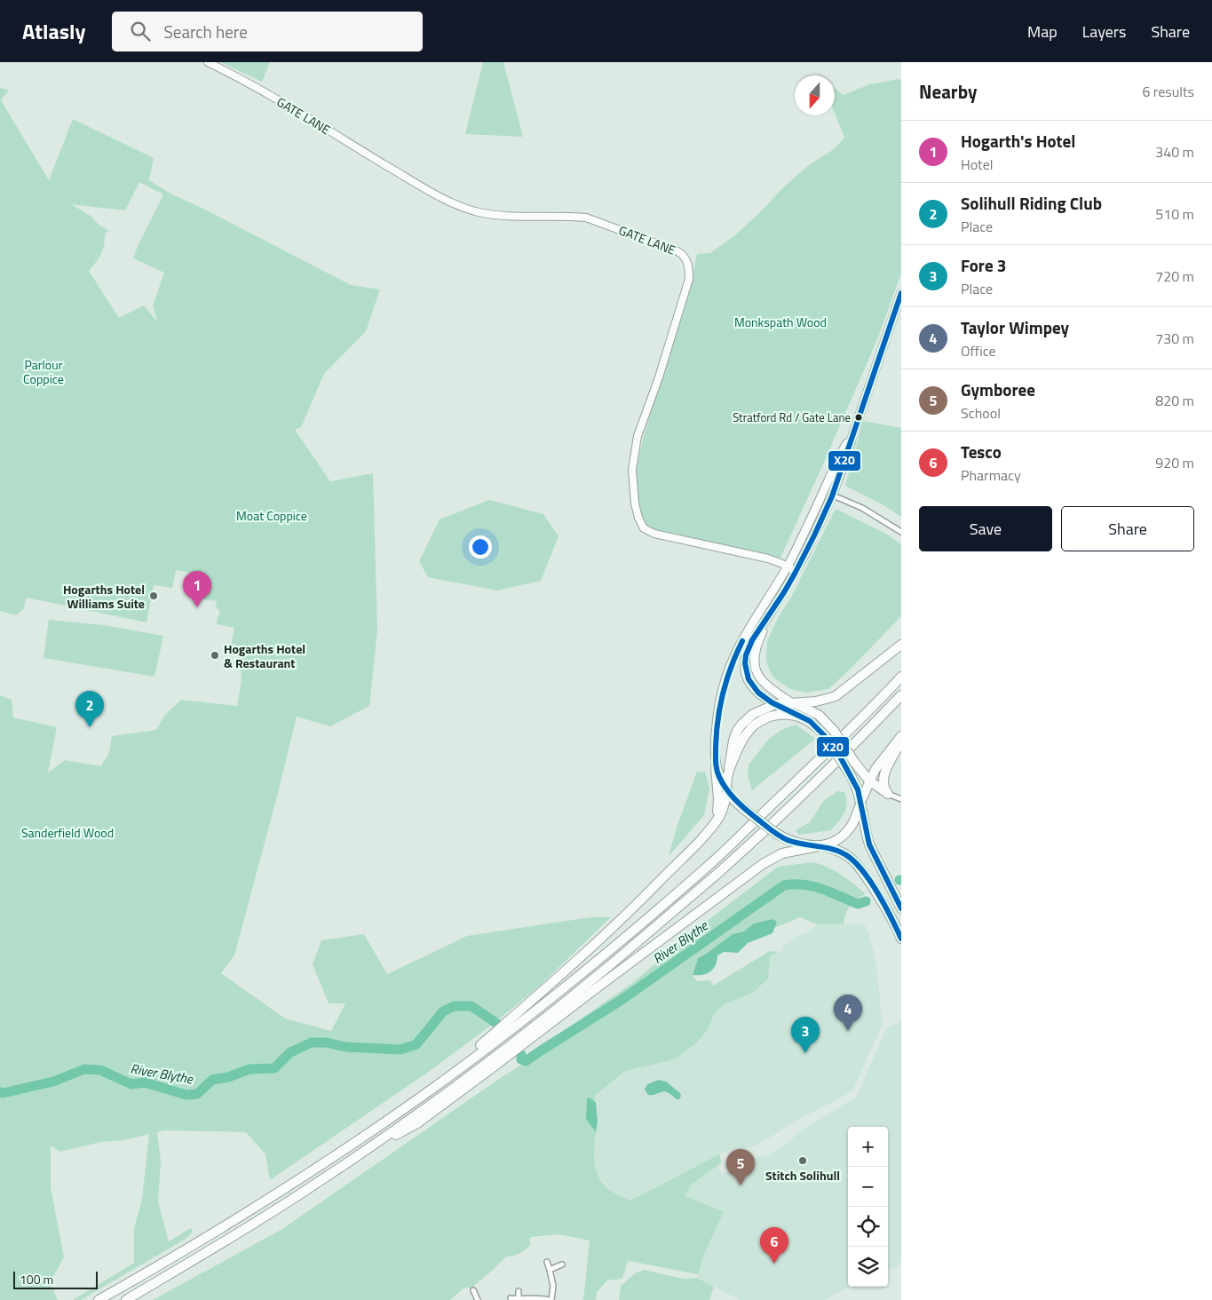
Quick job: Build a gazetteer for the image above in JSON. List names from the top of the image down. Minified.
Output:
{"streets":{"street":["GATE LANE"]},"water":["River Blythe"],"parks":["Monkspath Wood","Parlour Coppice","Moat Coppice","Sanderfield Wood"],"places":["Stratford Rd / Gate Lane","Hogarths Hotel Williams Suite","Hogarths Hotel & Restaurant","Stitch Solihull"],"lines":["transit line X20"],"scale_bar":"100 m","north":"bottom","page":{"header":"Atlasly","search":"Search here","nav":["Map","Layers","Share"],"heading":["Nearby","6 results"],"list":[{"mark":"1","name":"Hogarth's Hotel","note":"Hotel","value":"340 m"},{"mark":"2","name":"Solihull Riding Club","note":"Place","value":"510 m"},{"mark":"3","name":"Fore 3","note":"Place","value":"720 m"},{"mark":"4","name":"Taylor Wimpey","note":"Office","value":"730 m"},{"mark":"5","name":"Gymboree","note":"School","value":"820 m"},{"mark":"6","name":"Tesco","note":"Pharmacy","value":"920 m"}],"buttons":["Save","Share"],"pins":["1","2","4","3","5","6"],"map_buttons":["+","−"],"scale":"100 m"}}
